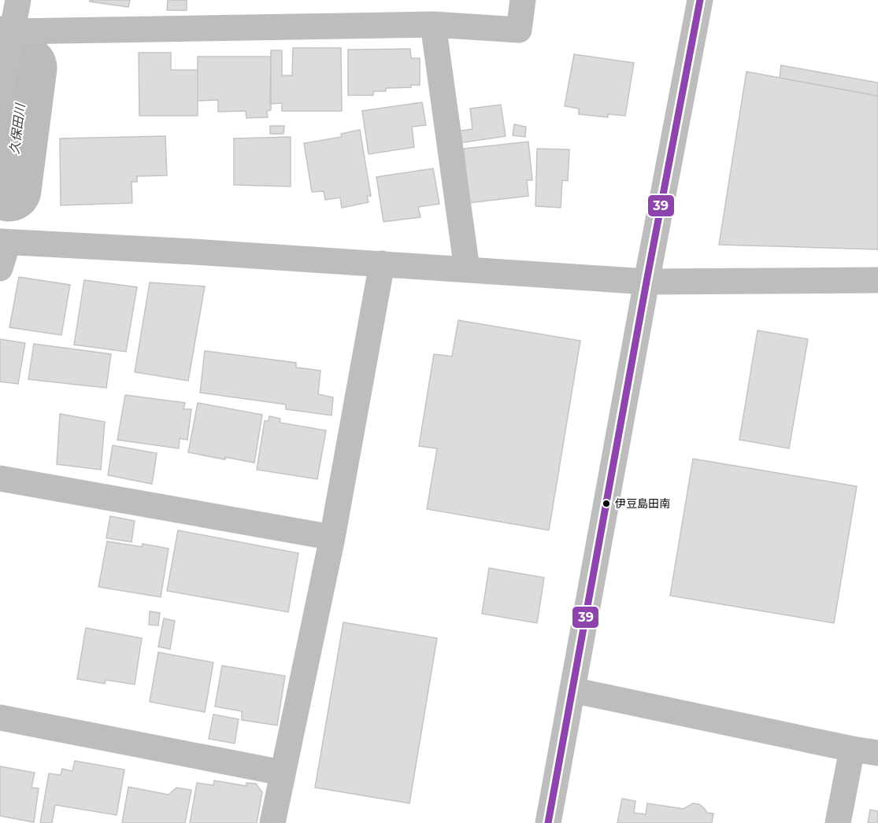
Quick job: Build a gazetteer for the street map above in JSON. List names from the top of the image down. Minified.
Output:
{"water":["久保田川"],"places":["伊豆島田南"],"lines":["transit line 39"]}
